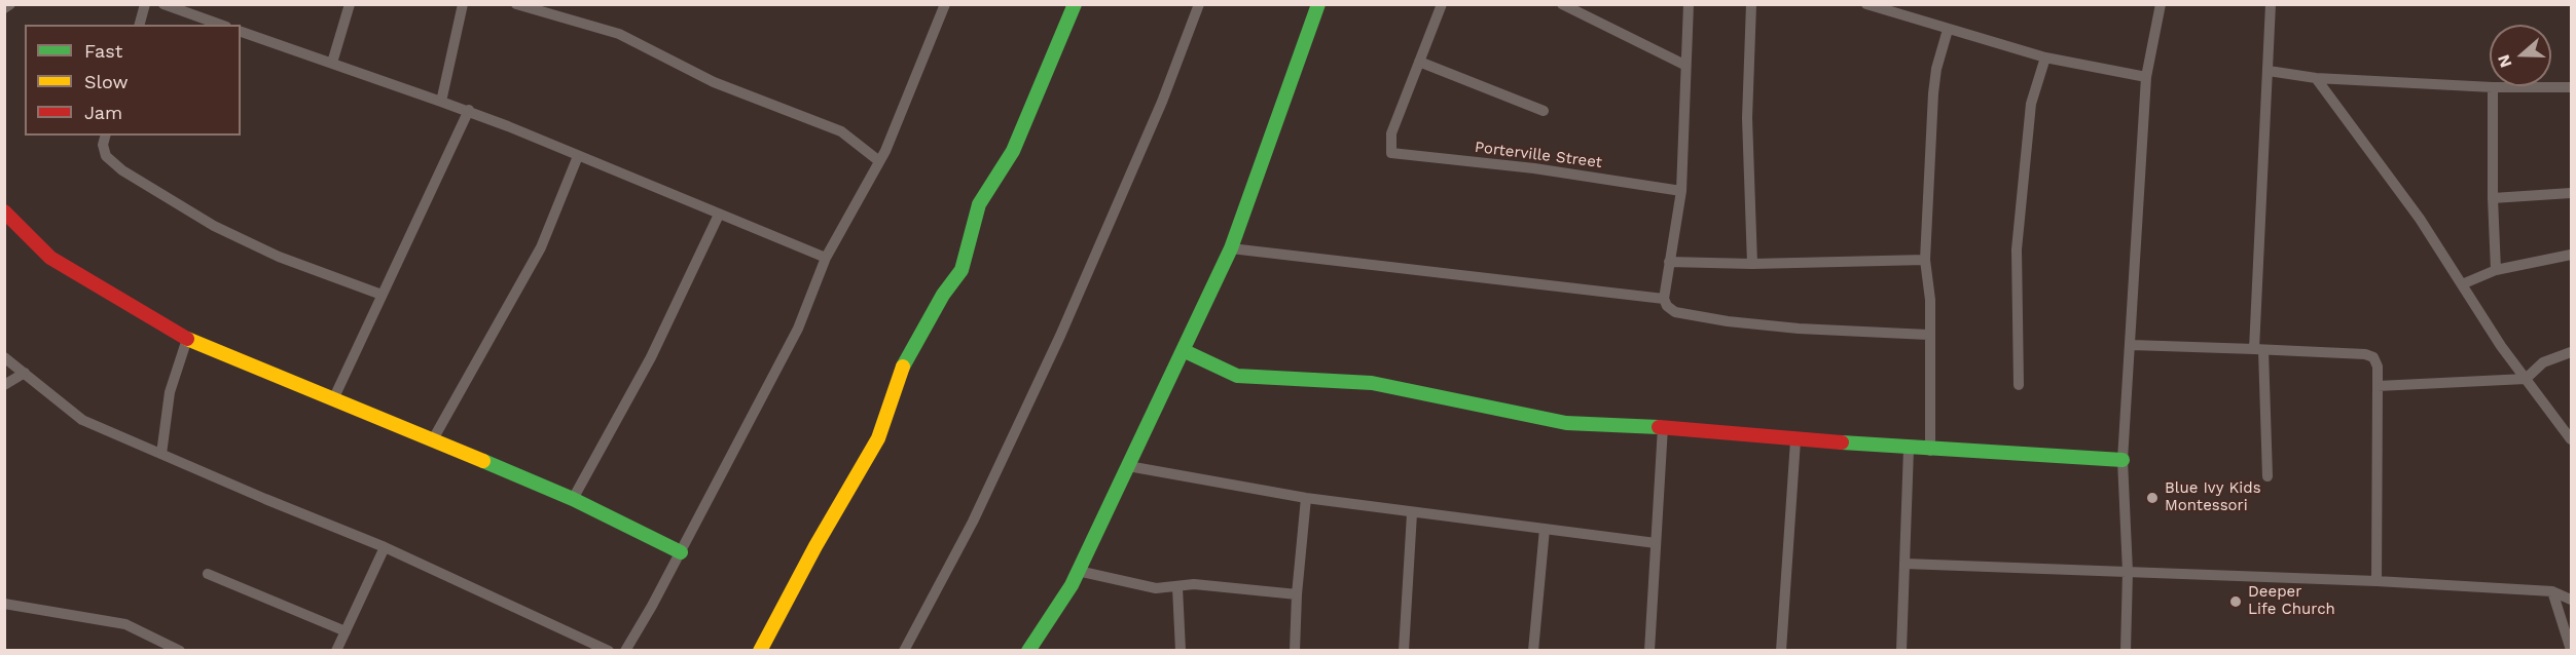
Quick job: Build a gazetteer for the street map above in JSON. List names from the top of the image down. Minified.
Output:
{"streets":{"street":["Porterville Street"]},"places":["Blue Ivy Kids Montessori","Deeper Life Church"],"legend":["Fast","Slow","Jam"],"north":"left"}
